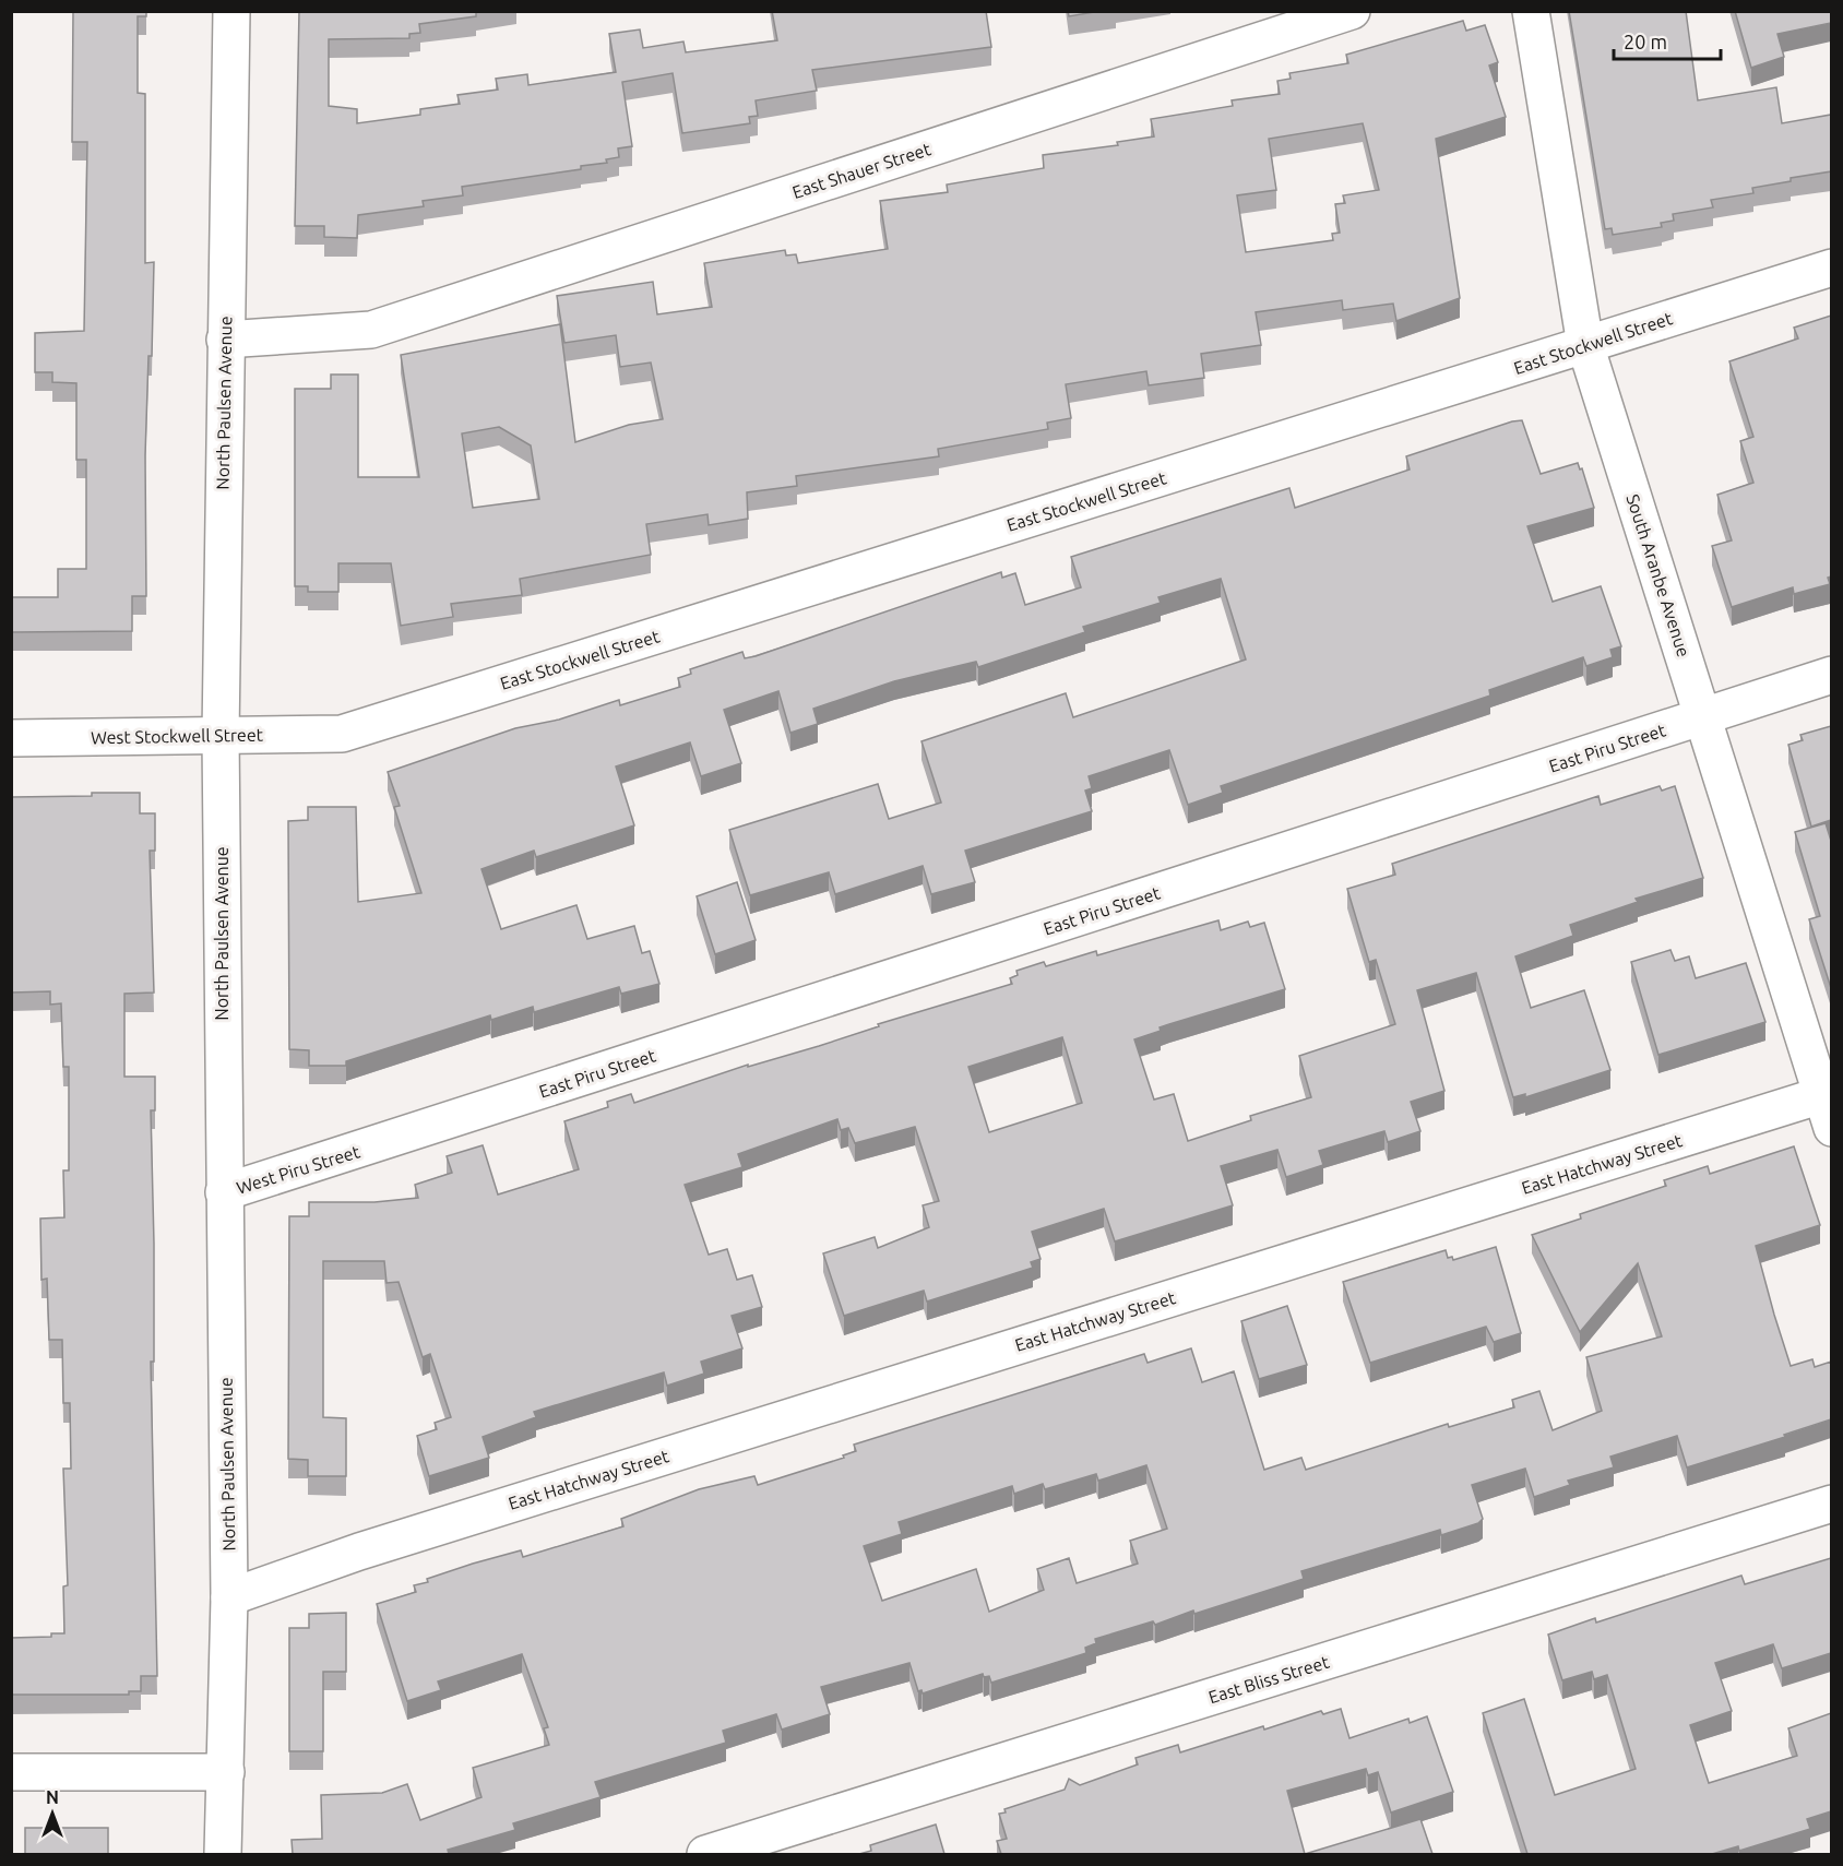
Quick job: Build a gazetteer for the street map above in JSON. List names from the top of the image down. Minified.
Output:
{"streets":{"street":["East Shauer Street","East Stockwell Street","North Paulsen Avenue","South Aranbe Avenue","West Stockwell Street","East Piru Street","East Hatchway Street","West Piru Street","East Bliss Street"]},"crossings":[["East Shauer Street","North Paulsen Avenue"],["East Stockwell Street","South Aranbe Avenue"],["East Stockwell Street","West Stockwell Street"],["North Paulsen Avenue","West Stockwell Street"],["North Paulsen Avenue","East Hatchway Street"],["North Paulsen Avenue","West Piru Street"],["South Aranbe Avenue","East Piru Street"],["South Aranbe Avenue","East Hatchway Street"],["East Piru Street","West Piru Street"]],"scale_bar":"20 m","north":"top"}
